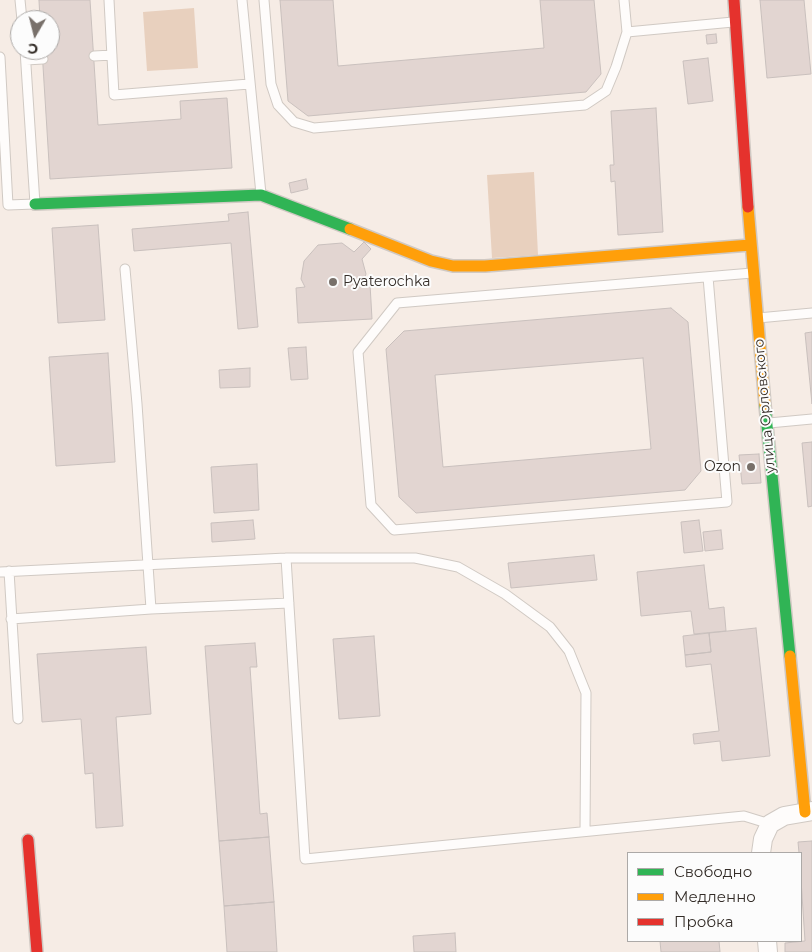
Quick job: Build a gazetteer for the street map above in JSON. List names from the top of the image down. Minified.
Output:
{"streets":{"street":["улица Орловского"]},"places":["Pyaterochka","Ozon"],"legend":["Свободно","Медленно","Пробка"],"north":"bottom"}
